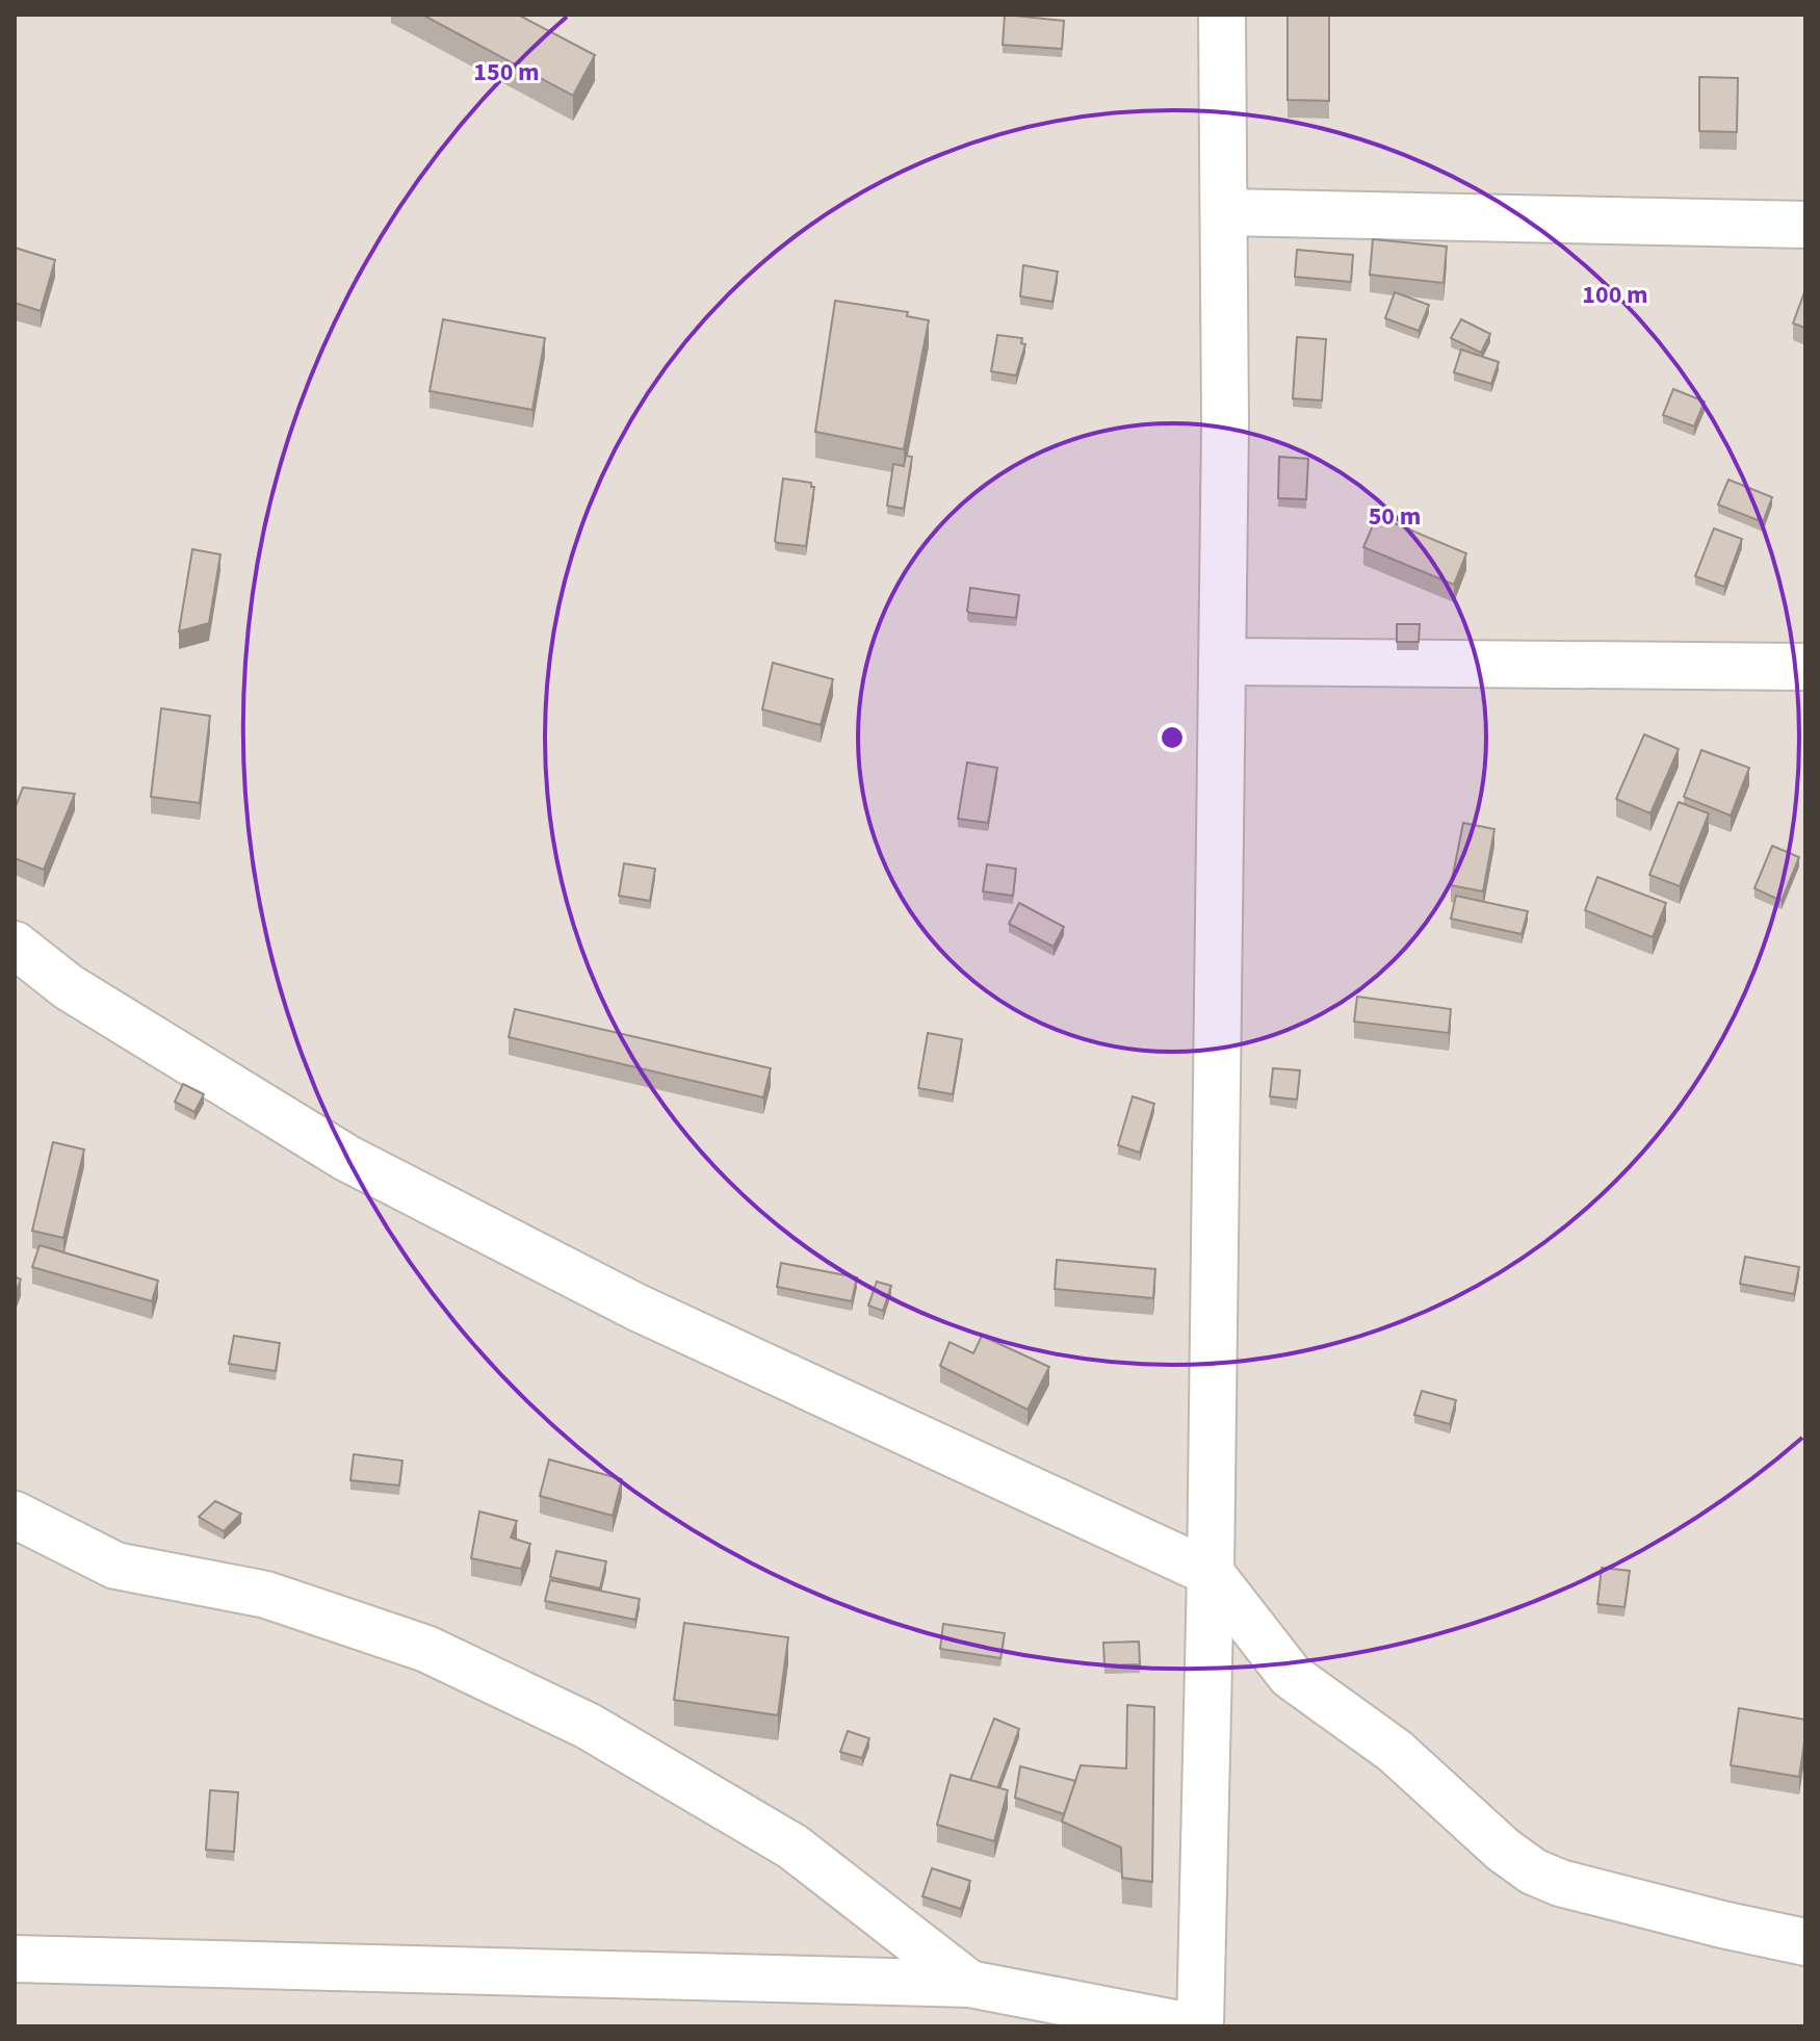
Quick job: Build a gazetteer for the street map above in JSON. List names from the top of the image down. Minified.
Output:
{"rings":["150 m","100 m","50 m"]}
